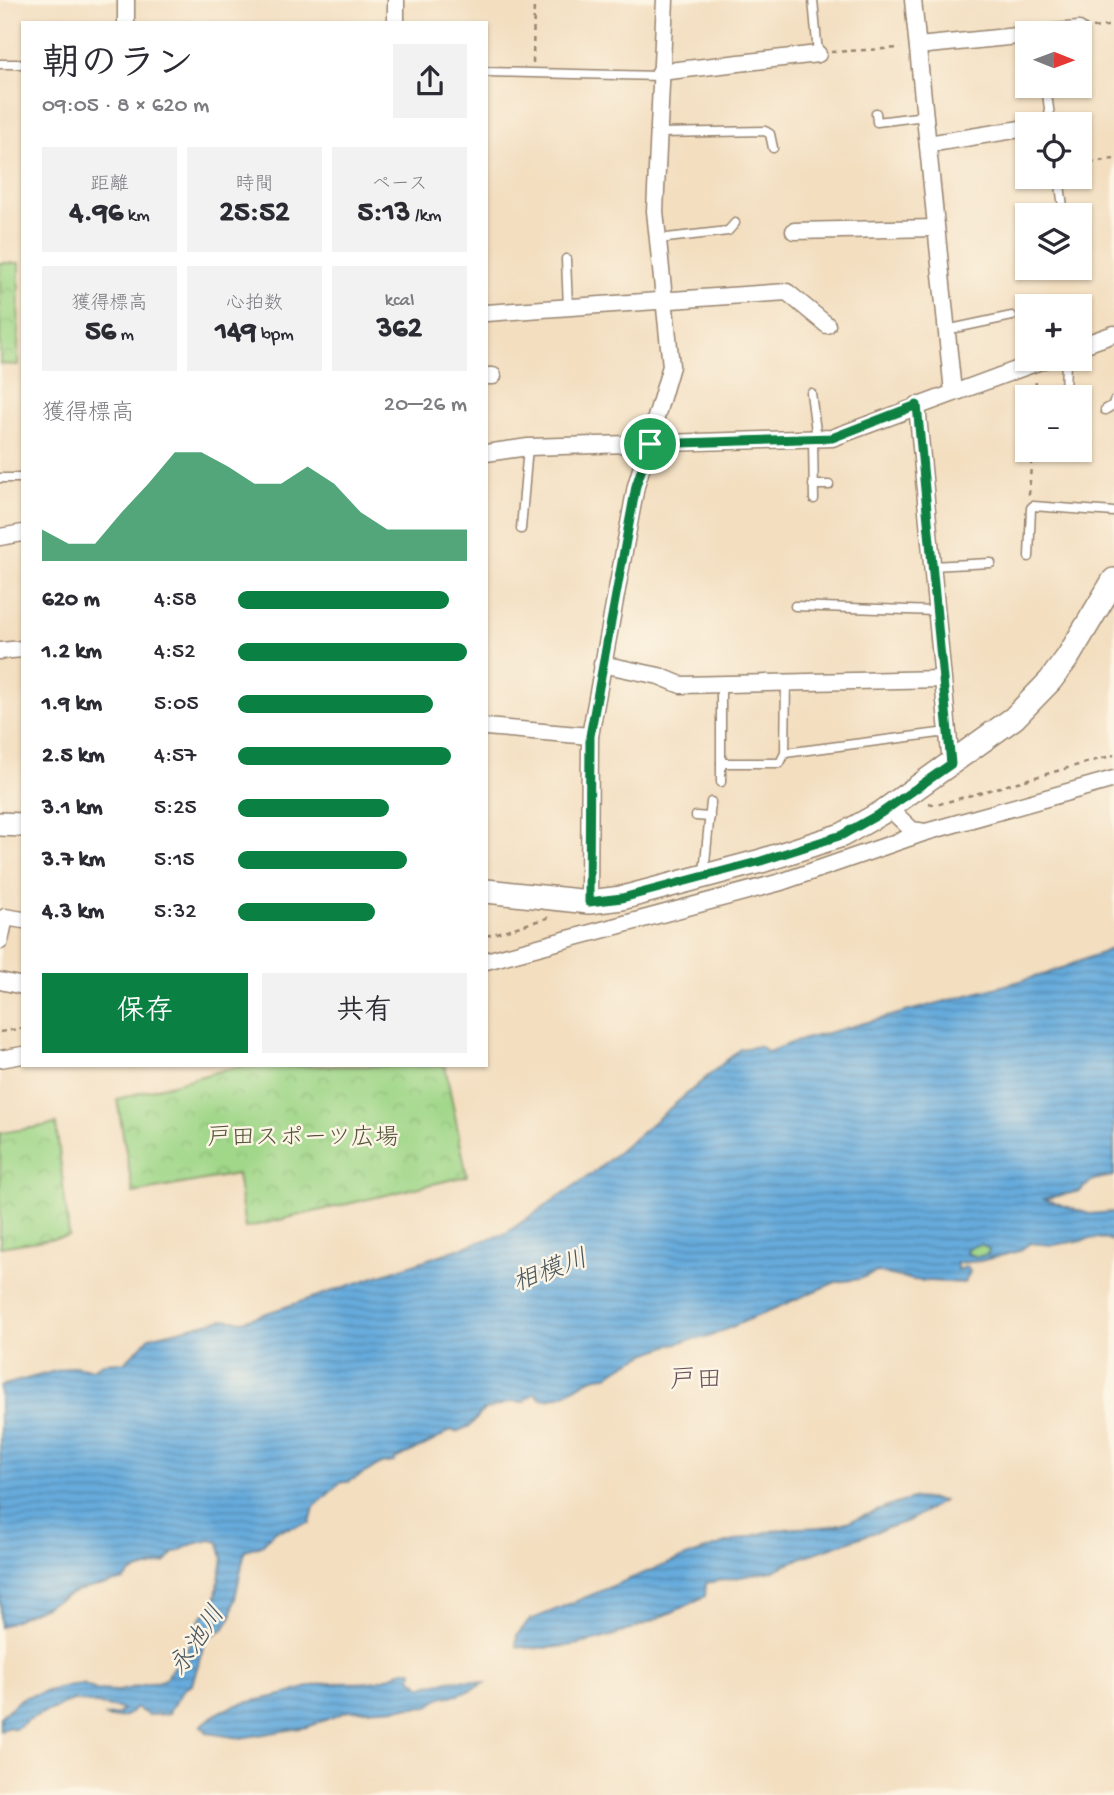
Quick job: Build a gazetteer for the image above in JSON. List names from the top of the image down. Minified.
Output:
{"districts":["戸田"],"water":["相模川","永池川"],"parks":["戸田スポーツ広場"],"north":"right","page":{"map_buttons":["+","−"],"heading":["朝のラン","09:05 · 8 × 620 m"],"stats":[["距離","4.96 km"],["時間","25:52"],["ペース","5:13 /km"],["獲得標高","56 m"],["心拍数","149 bpm"],["kcal","362"]],"chart":["獲得標高","20–26 m"],"list":[{"name":"620 m","note":"4:58"},{"name":"1.2 km","note":"4:52"},{"name":"1.9 km","note":"5:05"},{"name":"2.5 km","note":"4:57"},{"name":"3.1 km","note":"5:25"},{"name":"3.7 km","note":"5:15"},{"name":"4.3 km","note":"5:32"}],"buttons":["保存","共有"]}}
